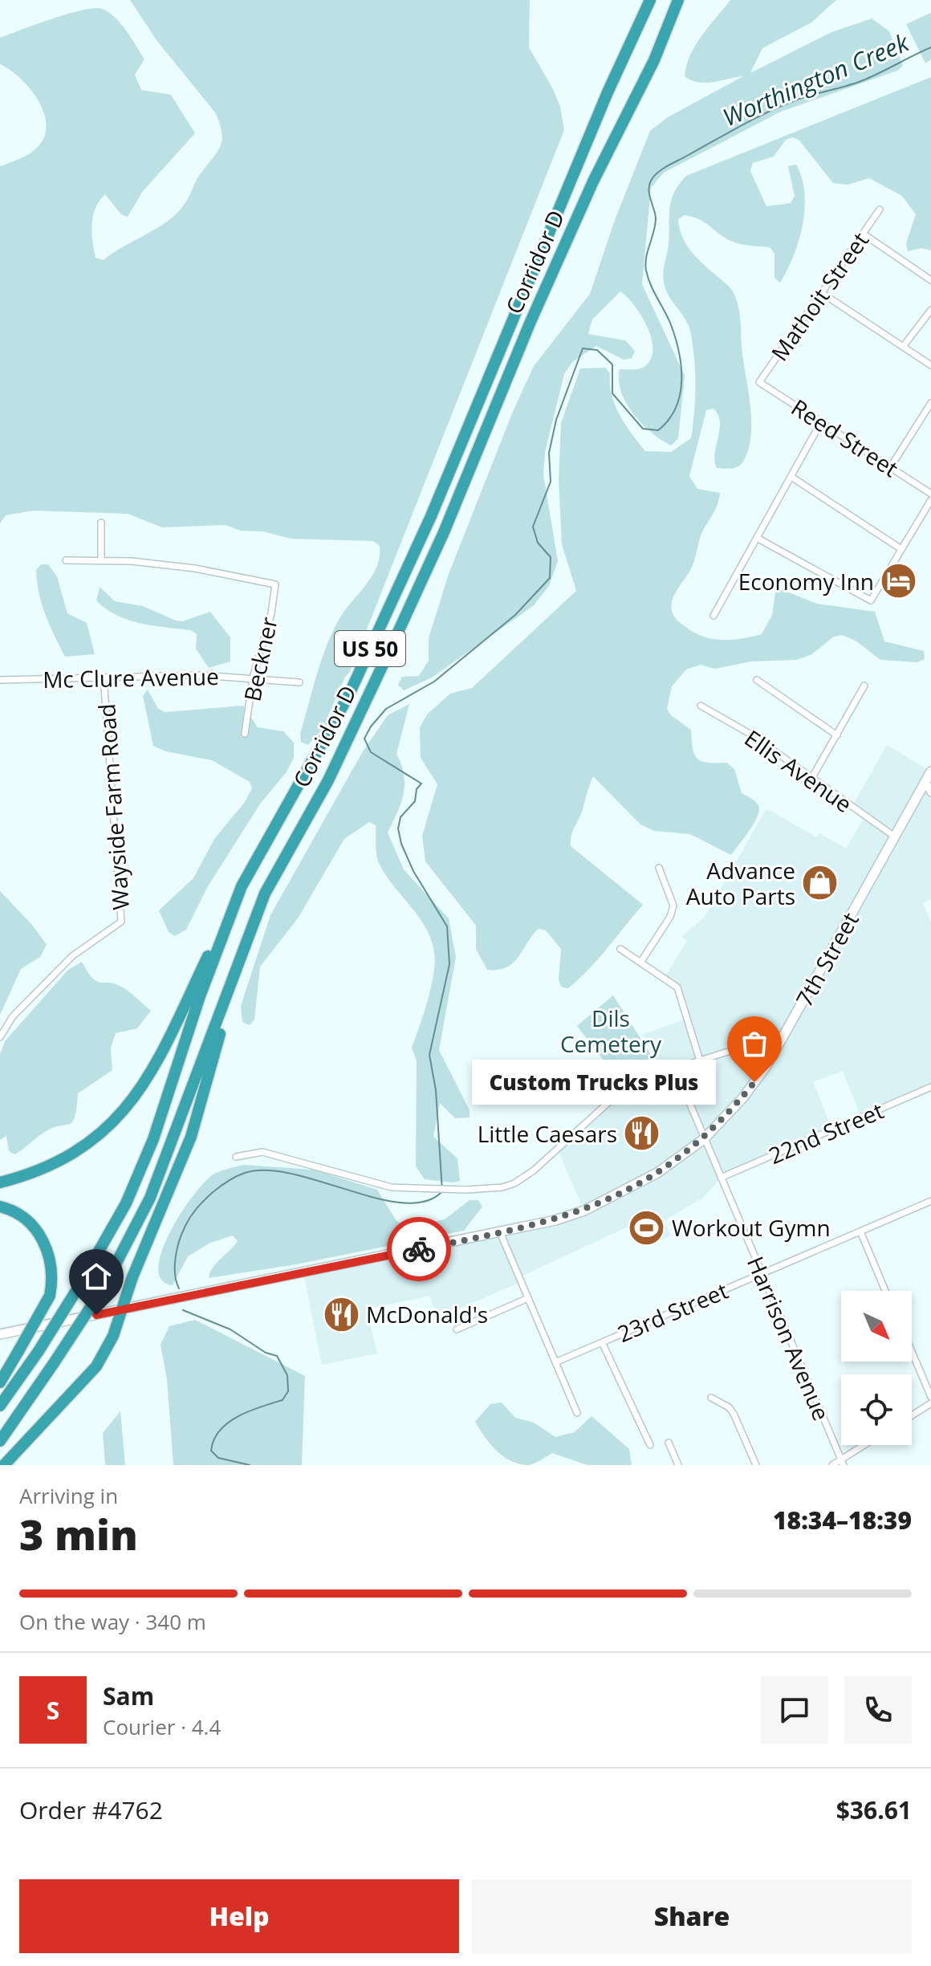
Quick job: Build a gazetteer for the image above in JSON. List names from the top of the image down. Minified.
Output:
{"streets":{"highway":["Corridor D","US 50"],"main road":["7th Street"],"street":["Mathoit Street","Reed Street","Beckner","Mc Clure Avenue","Ellis Avenue","Wayside Farm Road","22nd Street","23rd Street","Harrison Avenue"]},"crossings":[["Mathoit Street","Reed Street"],["Beckner","Mc Clure Avenue"],["Mc Clure Avenue","Wayside Farm Road"],["Ellis Avenue","7th Street"],["7th Street","Harrison Avenue"],["22nd Street","Harrison Avenue"],["23rd Street","Harrison Avenue"]],"water":["Worthington Creek"],"parks":["Dils Cemetery"],"places":{"hotel":["Economy Inn"],"shop":["Advance Auto Parts"],"other":["Custom Trucks Plus"],"restaurant":["Little Caesars","McDonald's"],"sports":["Workout Gymn"]},"north":"bottom right","page":{"bubble":"Custom Trucks Plus","heading":["3 min","Arriving in","18:34–18:39"],"panel":["Sam","Courier · 4.4","Order #4762","$36.61"],"bar":"On the way · 340 m","round":"S","buttons":["Help","Share"]}}
